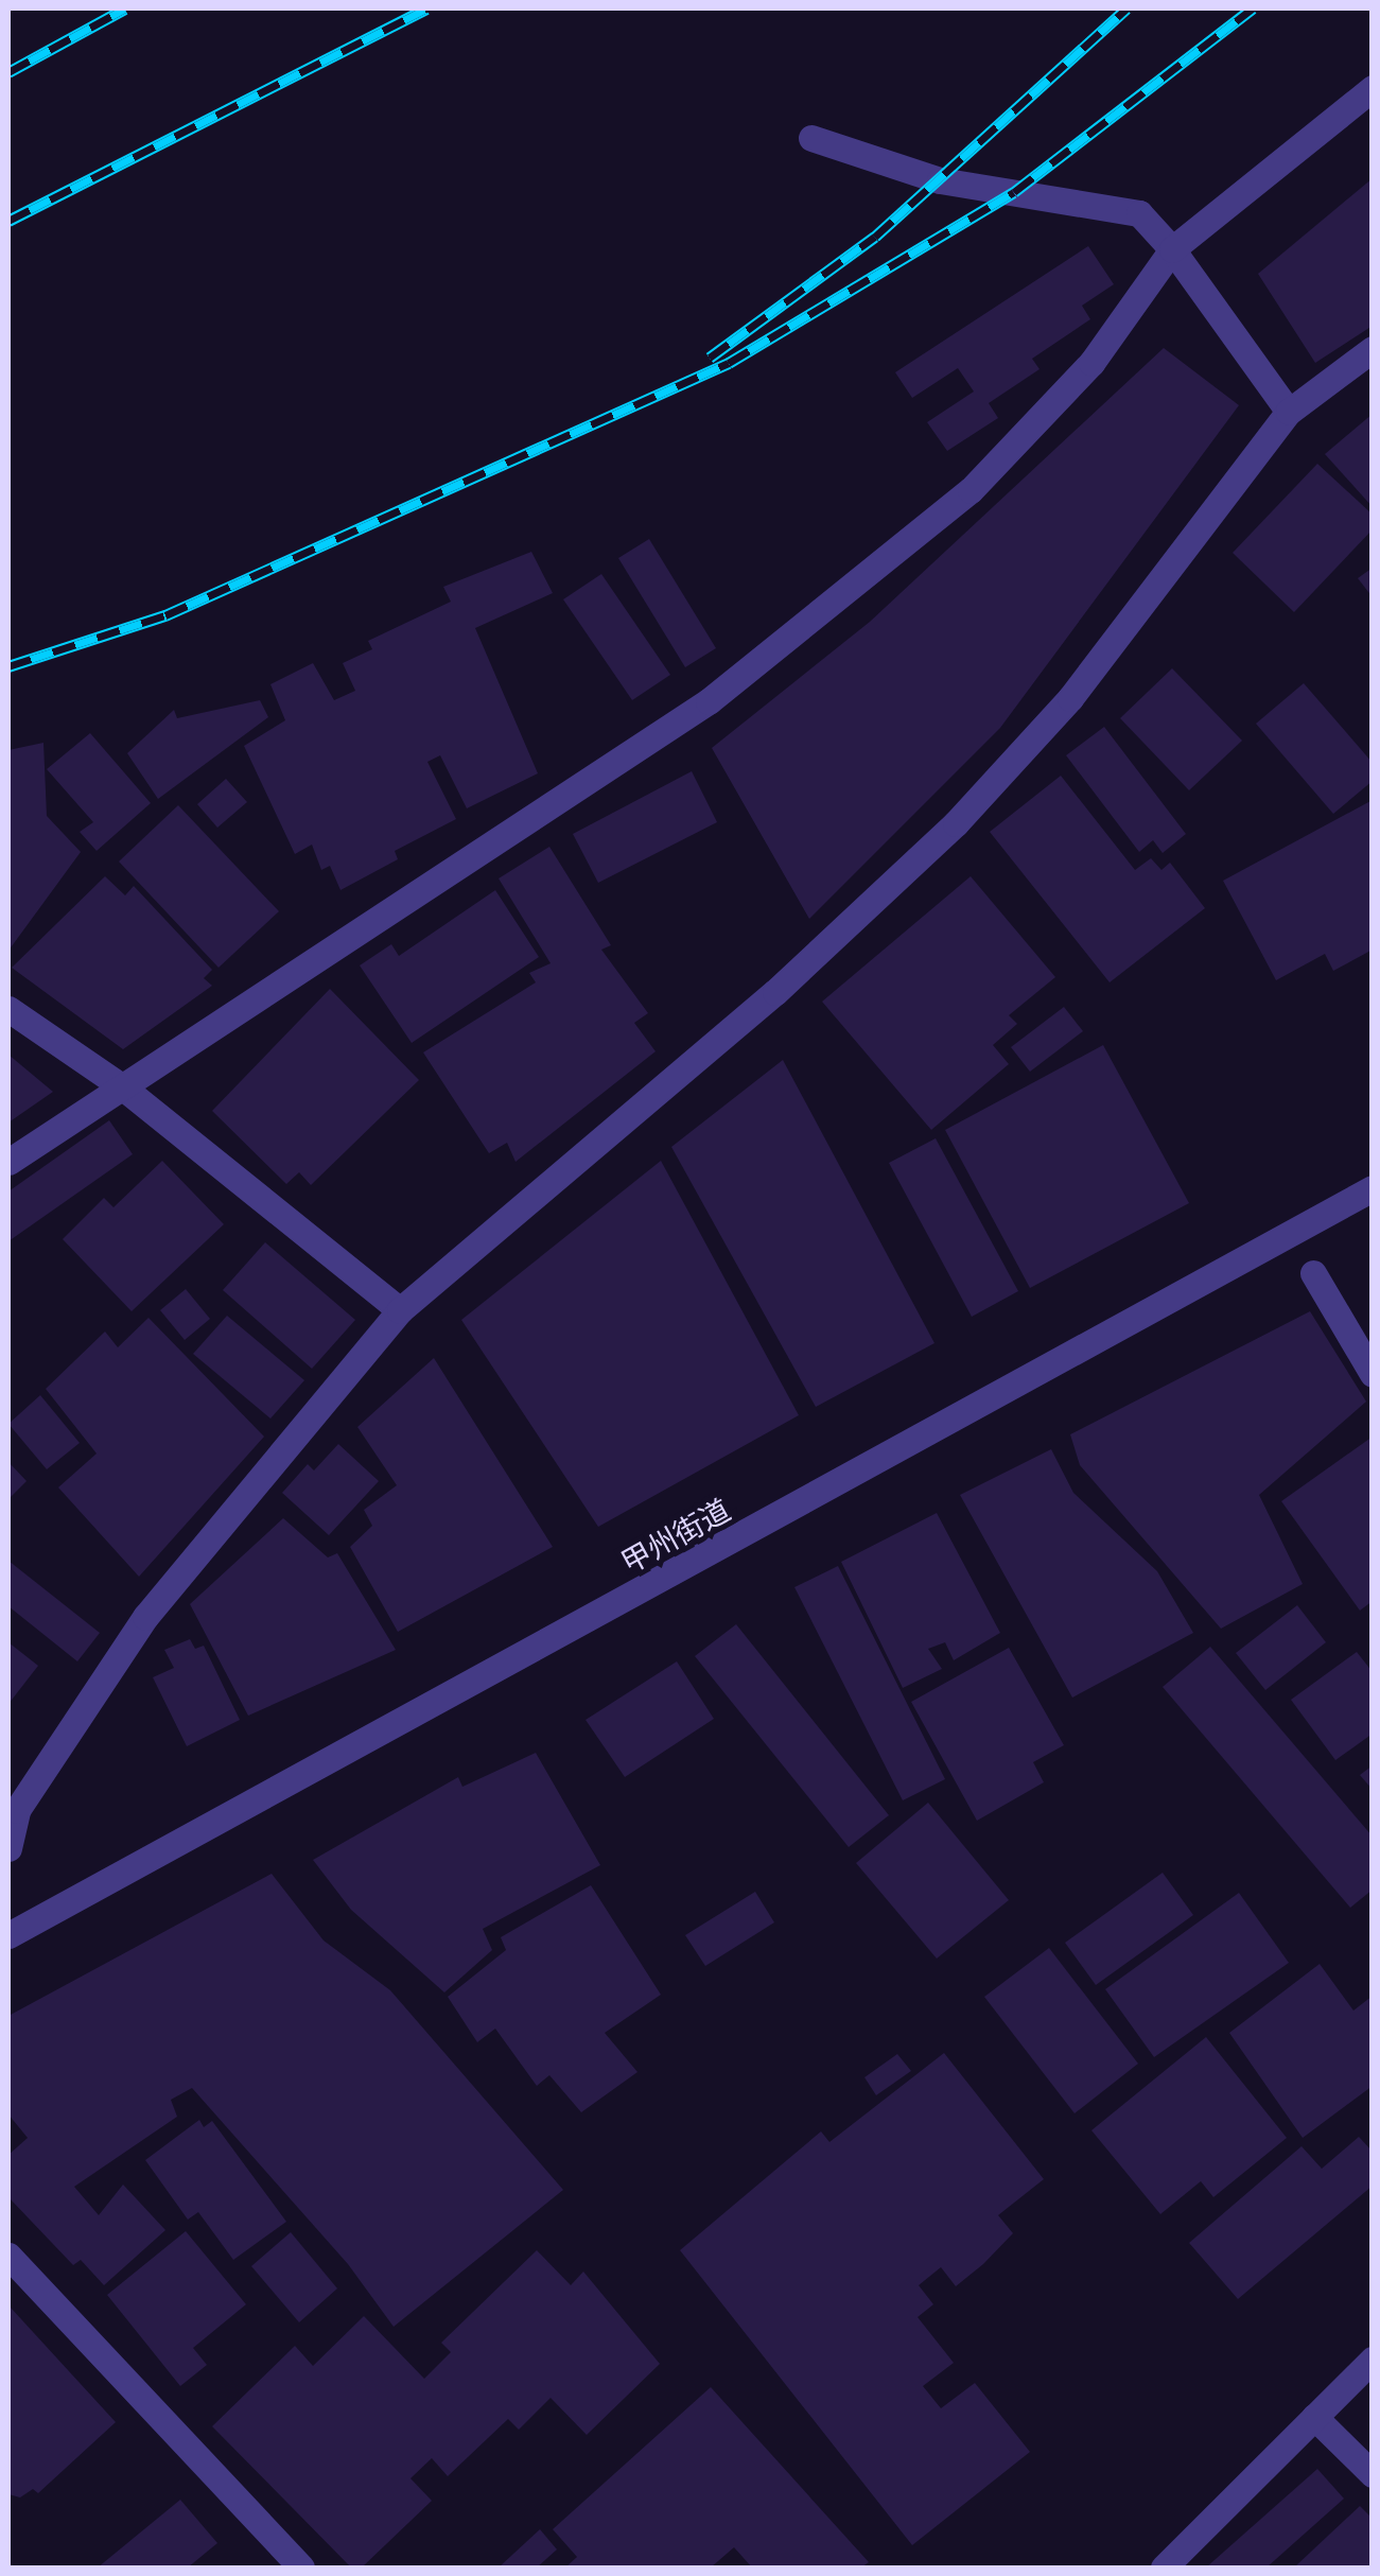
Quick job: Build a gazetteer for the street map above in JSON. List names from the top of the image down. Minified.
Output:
{"streets":{"street":["甲州街道"]}}
